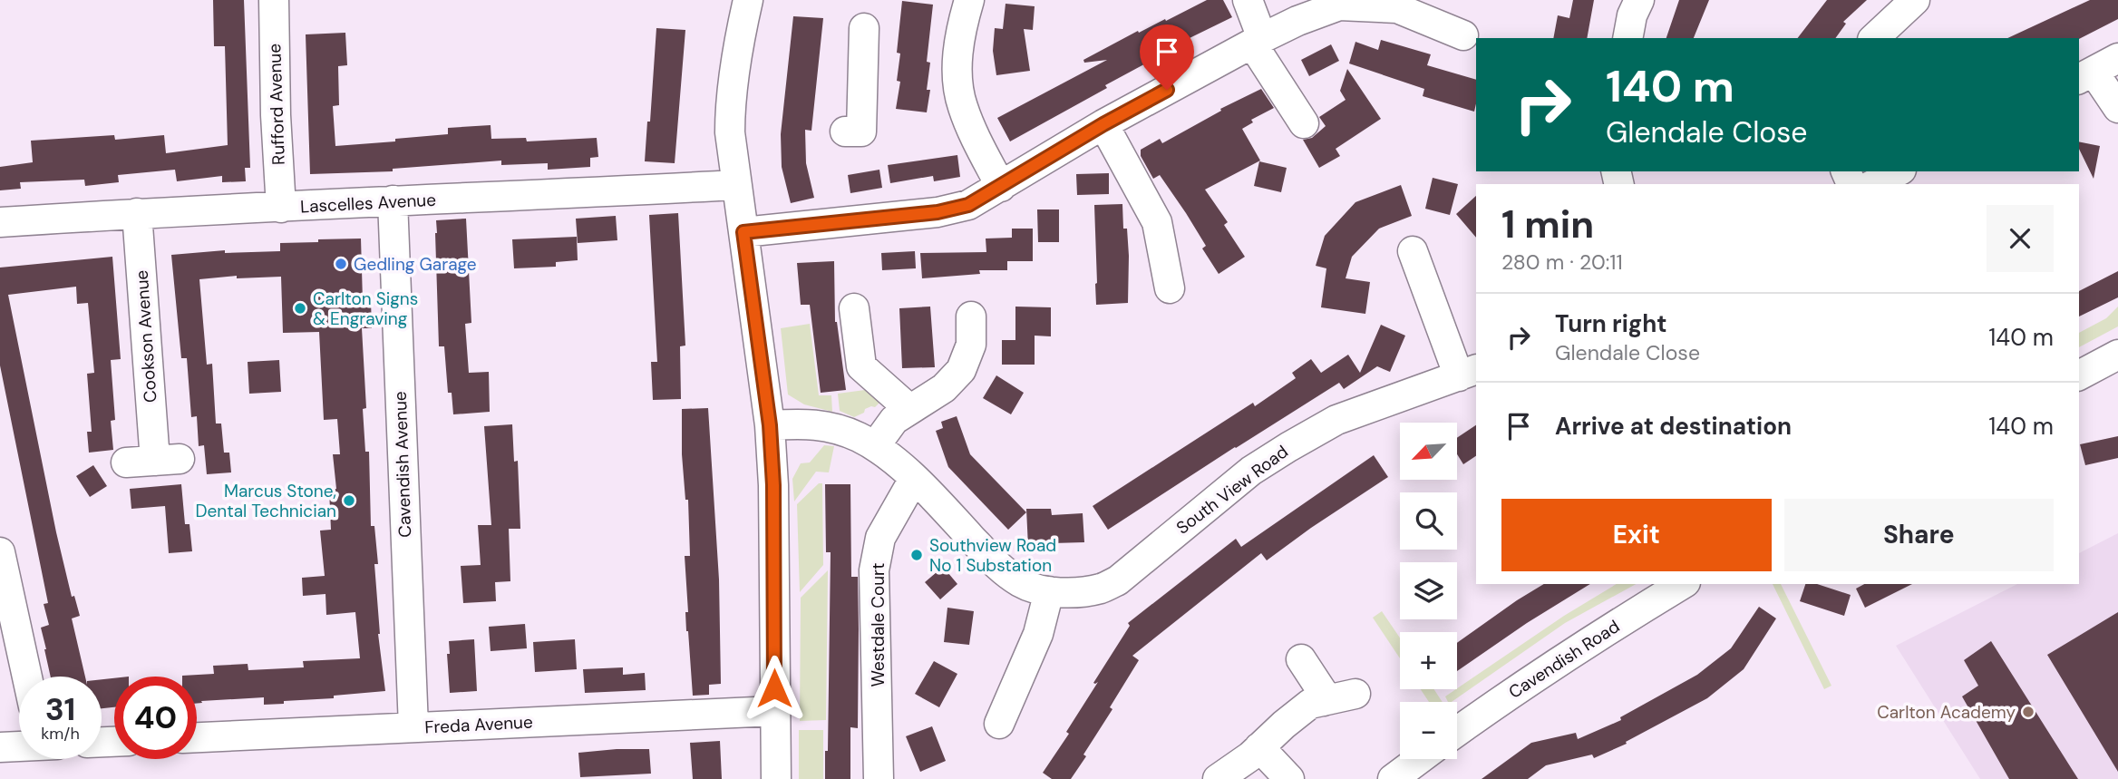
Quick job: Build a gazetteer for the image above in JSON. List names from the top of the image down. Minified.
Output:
{"streets":{"street":["Rufford Avenue","Lascelles Avenue","Cookson Avenue","Cavendish Avenue","South View Road","Westdale Court","Cavendish Road","Freda Avenue"]},"crossings":[["Rufford Avenue","Lascelles Avenue"],["Lascelles Avenue","Cookson Avenue"],["Lascelles Avenue","Cavendish Avenue"],["Cavendish Avenue","Freda Avenue"],["South View Road","Westdale Court"]],"places":["Gedling Garage","Carlton Signs & Engraving","Marcus Stone, Dental Technician","Southview Road No 1 Substation","Carlton Academy"],"north":"bottom left","page":{"turn":["140 m","Glendale Close"],"heading":["1 min","280 m · 20:11"],"list":[{"name":"Turn right","note":"Glendale Close","value":"140 m"},{"name":"Arrive at destination","value":"140 m"}],"map_buttons":["+","−"],"buttons":["Exit","Share"],"speed":"31 km/h","limit":"40"}}
